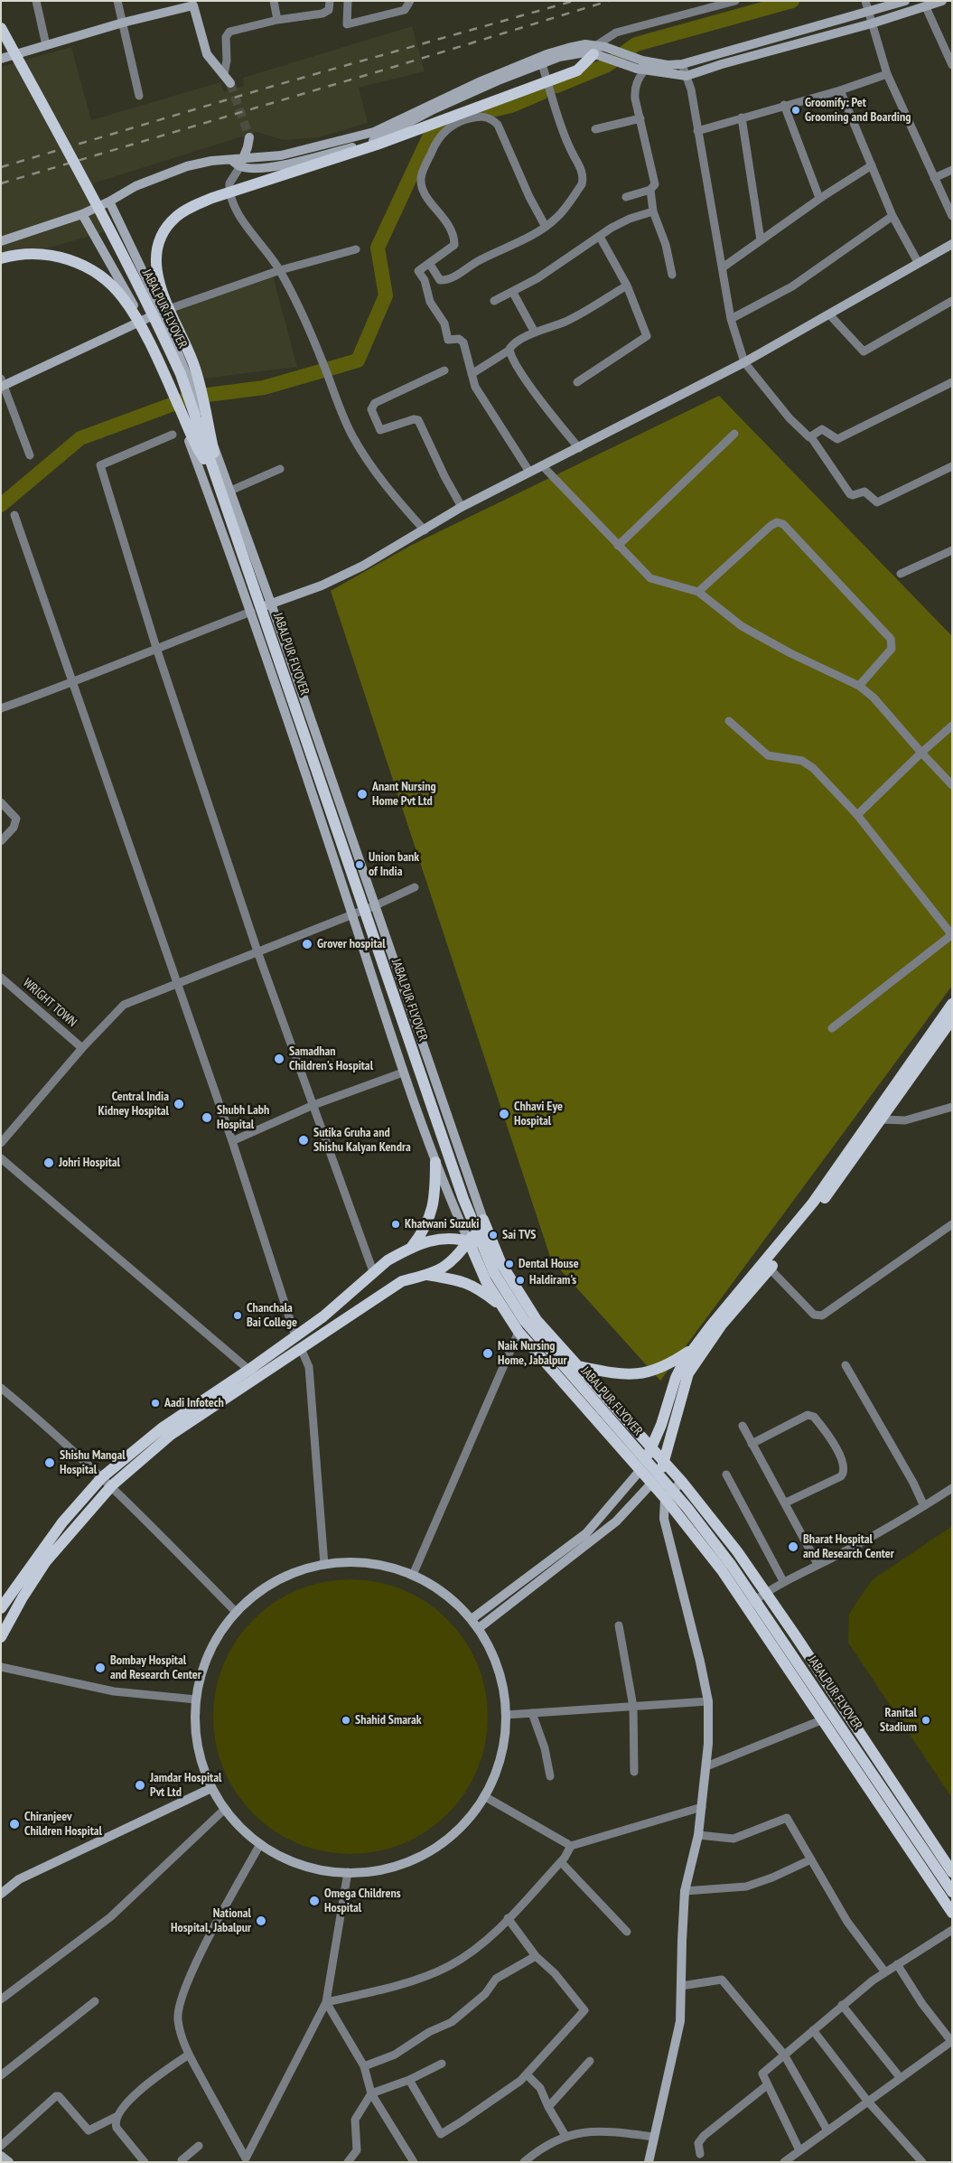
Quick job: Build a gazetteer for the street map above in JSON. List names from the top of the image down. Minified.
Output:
{"streets":{"main road":["JABALPUR FLYOVER"],"street":["WRIGHT TOWN"]},"places":["Groomify: Pet Grooming and Boarding","Anant Nursing Home Pvt Ltd","Union bank of India","Grover hospital","Samadhan Children's Hospital","Central India Kidney Hospital","Chhavi Eye Hospital","Shubh Labh Hospital","Sutika Gruha and Shishu Kalyan Kendra","Johri Hospital","Khatwani Suzuki","Sai TVS","Dental House","Haldiram's","Chanchala Bai College","Naik Nursing Home, Jabalpur","Aadi Infotech","Shishu Mangal Hospital","Bharat Hospital and Research Center","Bombay Hospital and Research Center","Shahid Smarak","Ranital Stadium","Jamdar Hospital Pvt Ltd","Chiranjeev Children Hospital","Omega Childrens Hospital","National Hospital, Jabalpur"]}
